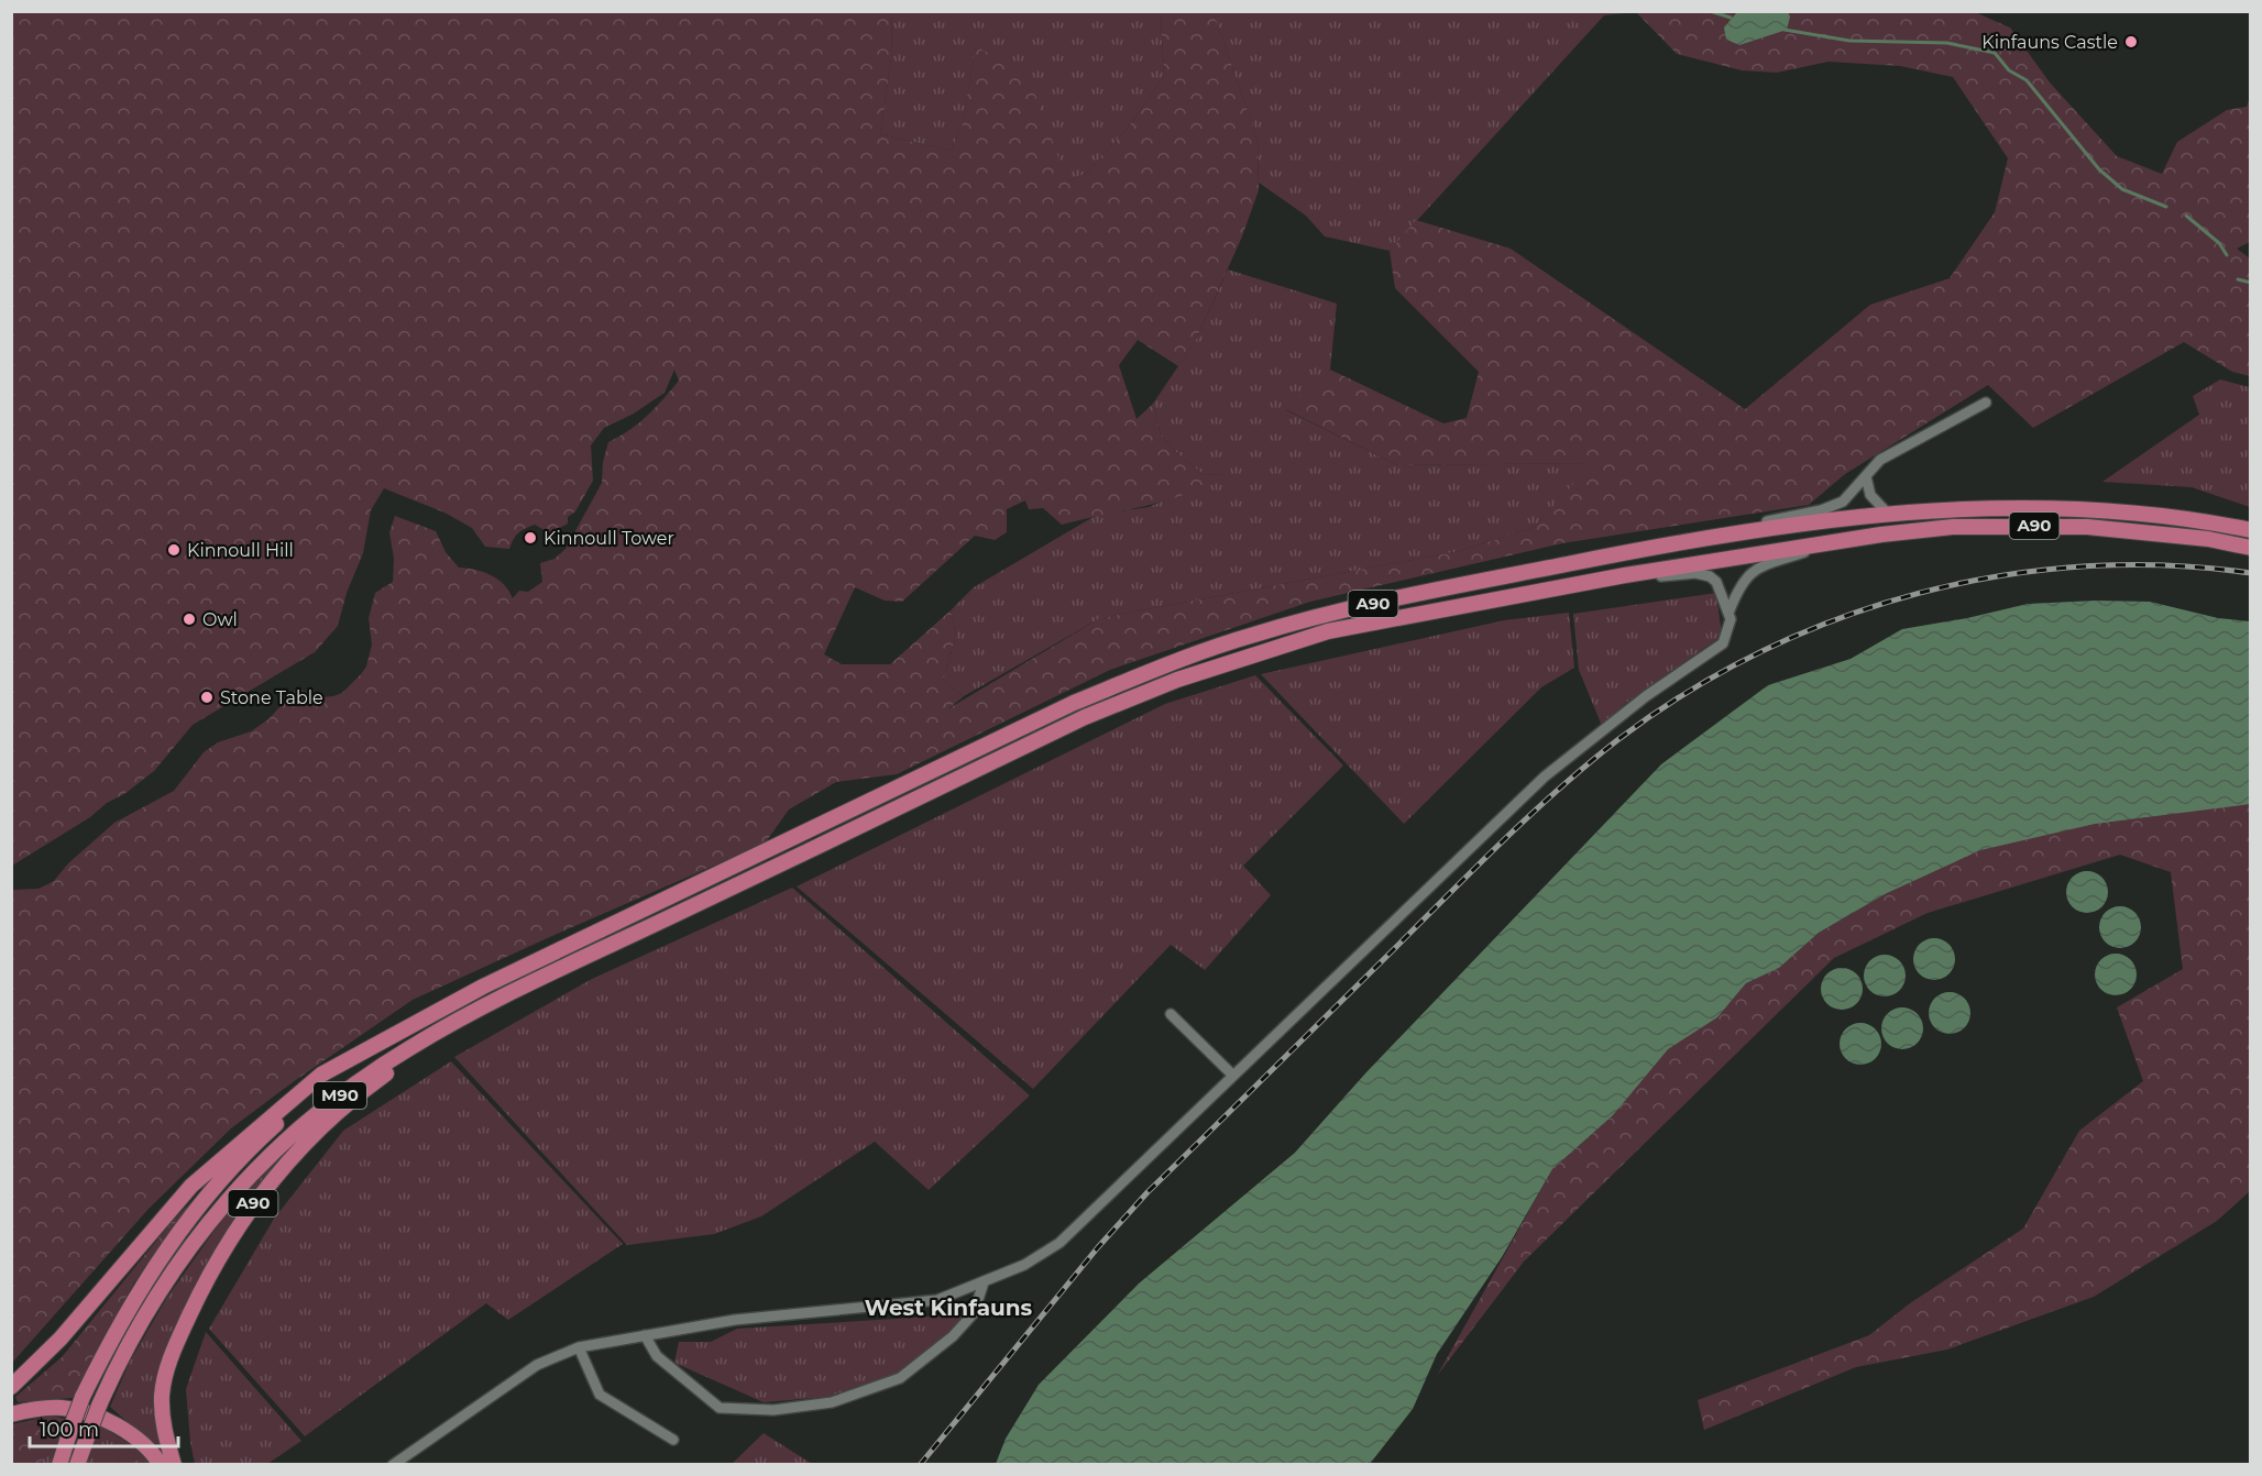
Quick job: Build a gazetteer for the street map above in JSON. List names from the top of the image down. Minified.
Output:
{"streets":{"highway":["A90","M90"]},"crossings":[["A90","M90"]],"districts":["West Kinfauns"],"places":["Kinfauns Castle","Kinnoull Tower","Kinnoull Hill","Owl","Stone Table"],"scale_bar":"100 m"}
